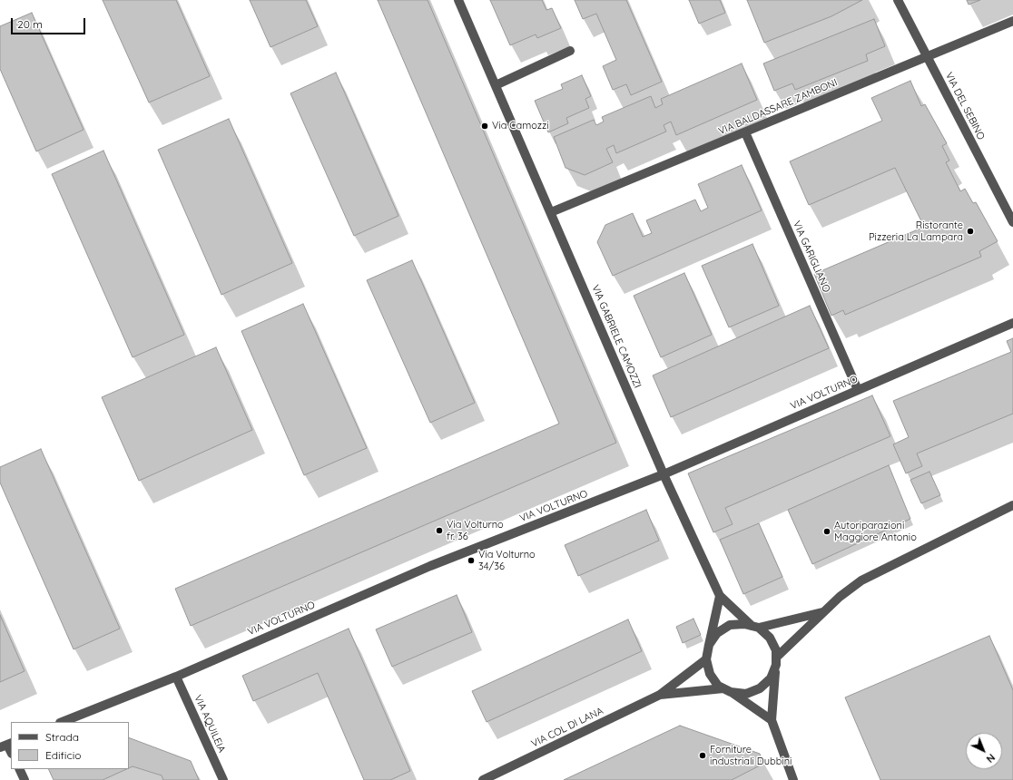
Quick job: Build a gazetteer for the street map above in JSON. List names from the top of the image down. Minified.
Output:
{"streets":{"street":["VIA DEL SEBINO","VIA BALDASSARE ZAMBONI","VIA GARIGLIANO","VIA GABRIELE CAMOZZI","VIA VOLTURNO","VIA AQUILEIA","VIA COL DI LANA"]},"crossings":[["VIA DEL SEBINO","VIA BALDASSARE ZAMBONI"],["VIA BALDASSARE ZAMBONI","VIA GARIGLIANO"],["VIA BALDASSARE ZAMBONI","VIA GABRIELE CAMOZZI"],["VIA GARIGLIANO","VIA VOLTURNO"],["VIA GABRIELE CAMOZZI","VIA VOLTURNO"],["VIA GABRIELE CAMOZZI","VIA COL DI LANA"],["VIA VOLTURNO","VIA AQUILEIA"]],"places":["Via Camozzi","Ristorante Pizzeria La Lampara","Via Volturno fr. 36","Autoriparazioni Maggiore Antonio","Via Volturno 34/36","Forniture industriali Dubbini"],"legend":["Strada","Edificio"],"scale_bar":"20 m","north":"bottom right"}
